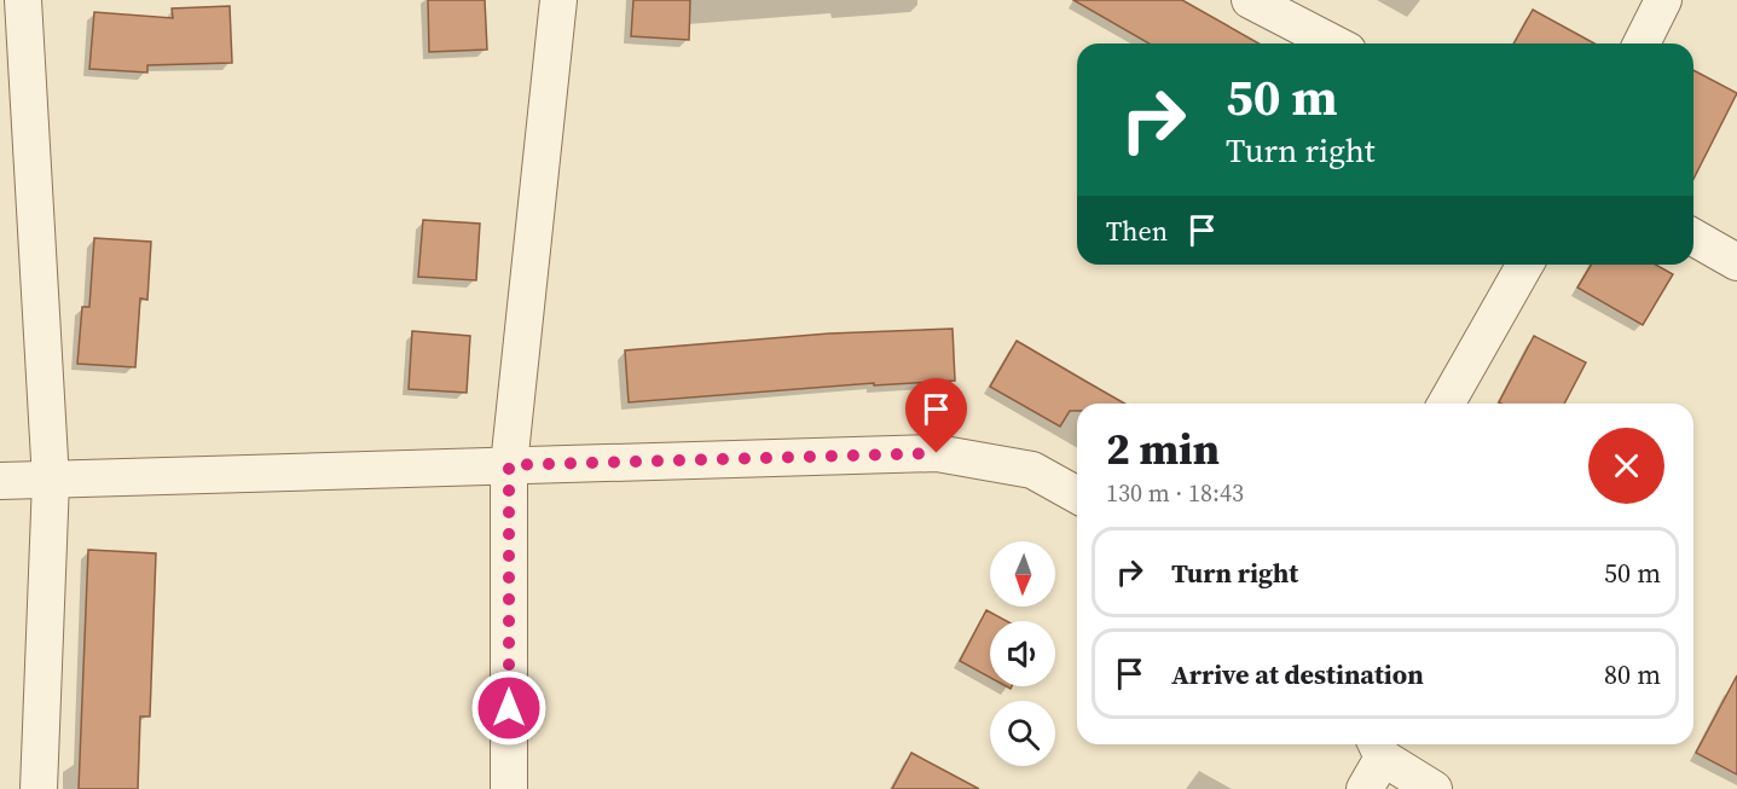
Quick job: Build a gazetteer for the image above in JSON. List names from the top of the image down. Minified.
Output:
{"north":"bottom","page":{"turn":["50 m","Turn right"],"then":"Then","heading":["2 min","130 m · 18:43"],"list":[{"name":"Turn right","value":"50 m"},{"name":"Arrive at destination","value":"80 m"}]}}
